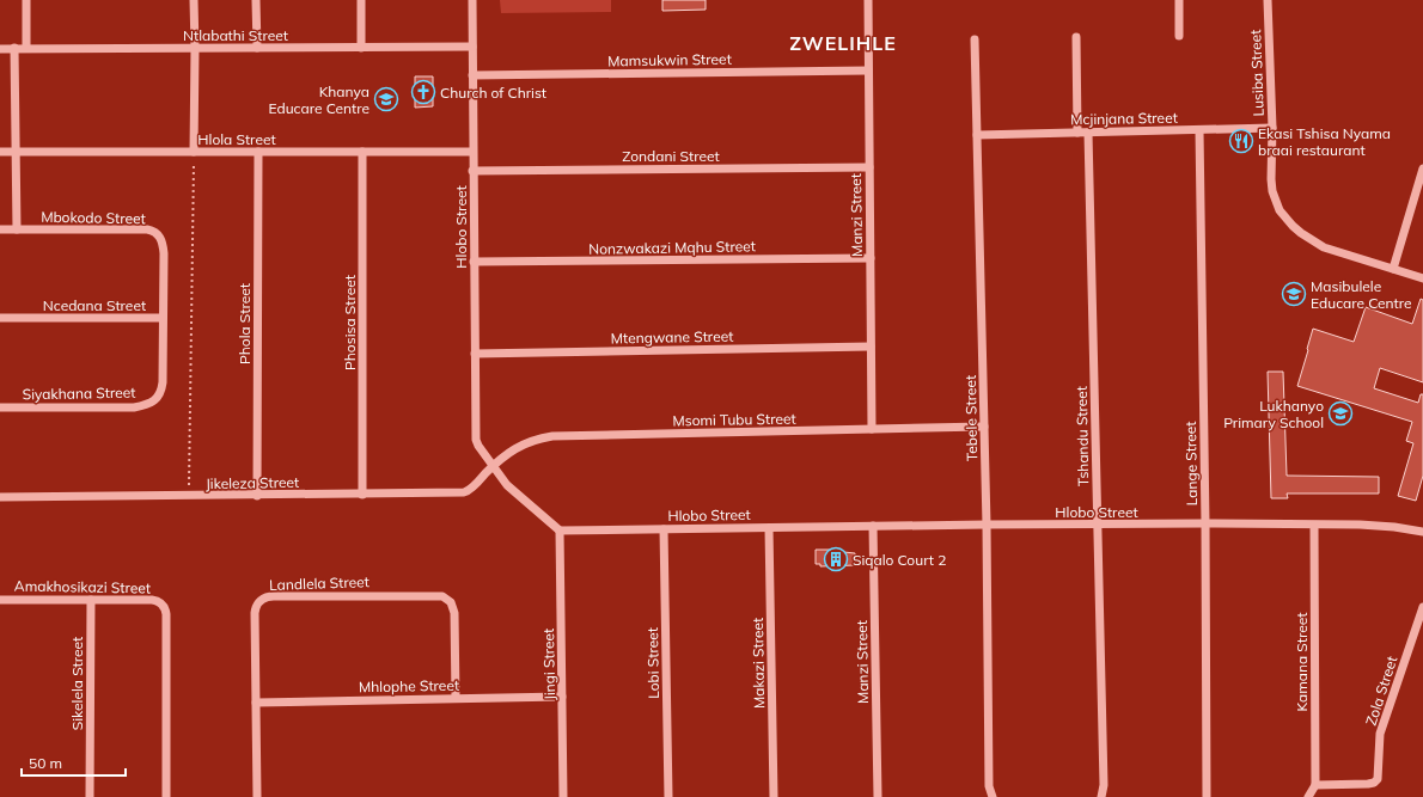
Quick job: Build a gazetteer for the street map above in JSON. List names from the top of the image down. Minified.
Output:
{"streets":{"street":["Ntlabathi Street","Mamsukwin Street","Lusiba Street","Mcjinjana Street","Hlola Street","Zondani Street","Manzi Street","Mbokodo Street","Hlobo Street","Nonzwakazi Mqhu Street","Ncedana Street","Phosisa Street","Phola Street","Mtengwane Street","Siyakhana Street","Tebele Street","Msomi Tubu Street","Tshandu Street","Lange Street","Jikeleza Street","Landlela Street","Amakhosikazi Street","Kamana Street","Lobi Street","Makazi Street","Jingi Street","Sikelela Street","Mhlophe Street","Zola Street"]},"crossings":[["Ntlabathi Street","Hlobo Street"],["Mamsukwin Street","Manzi Street"],["Mamsukwin Street","Hlobo Street"],["Lusiba Street","Mcjinjana Street"],["Mcjinjana Street","Tebele Street"],["Mcjinjana Street","Tshandu Street"],["Mcjinjana Street","Lange Street"],["Hlola Street","Hlobo Street"],["Hlola Street","Phosisa Street"],["Hlola Street","Phola Street"],["Zondani Street","Manzi Street"],["Zondani Street","Hlobo Street"],["Manzi Street","Hlobo Street"],["Manzi Street","Nonzwakazi Mqhu Street"],["Manzi Street","Mtengwane Street"],["Manzi Street","Msomi Tubu Street"],["Mbokodo Street","Ncedana Street"],["Hlobo Street","Nonzwakazi Mqhu Street"],["Hlobo Street","Mtengwane Street"],["Hlobo Street","Tebele Street"],["Hlobo Street","Msomi Tubu Street"],["Hlobo Street","Tshandu Street"],["Hlobo Street","Lange Street"],["Hlobo Street","Jikeleza Street"],["Hlobo Street","Kamana Street"],["Hlobo Street","Lobi Street"],["Hlobo Street","Makazi Street"],["Hlobo Street","Jingi Street"],["Ncedana Street","Siyakhana Street"],["Phosisa Street","Jikeleza Street"],["Phola Street","Jikeleza Street"],["Tebele Street","Msomi Tubu Street"],["Msomi Tubu Street","Jikeleza Street"],["Landlela Street","Mhlophe Street"],["Amakhosikazi Street","Sikelela Street"],["Kamana Street","Zola Street"],["Jingi Street","Mhlophe Street"]],"districts":["ZWELIHLE"],"places":{"church":["Church of Christ"],"school or university":["Khanya Educare Centre","Masibulele Educare Centre","Lukhanyo Primary School"],"restaurant":["Ekasi Tshisa Nyama braai restaurant"],"building":["Siqalo Court 2"]},"scale_bar":"50 m"}
